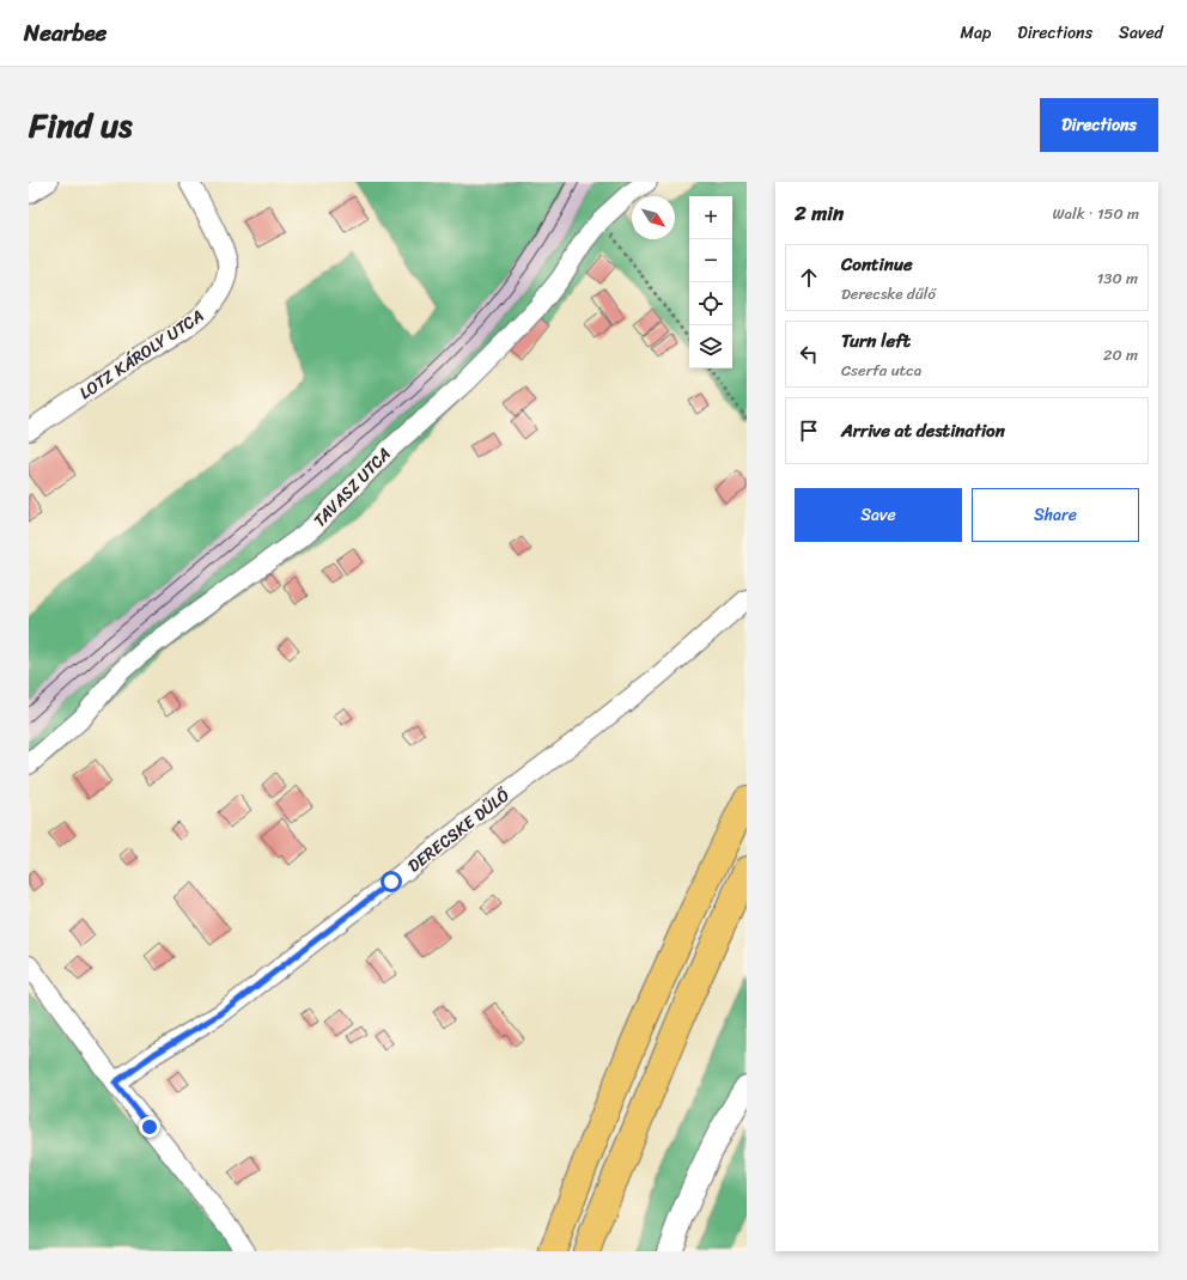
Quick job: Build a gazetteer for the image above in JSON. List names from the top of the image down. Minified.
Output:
{"streets":{"street":["LOTZ KÁROLY UTCA","TAVASZ UTCA","DERECSKE DŰLŐ"]},"north":"bottom right","page":{"header":"Nearbee","nav":["Map","Directions","Saved"],"title":"Find us","buttons":["Directions",["Save","Share"]],"heading":["2 min","Walk · 150 m"],"map_buttons":["+","−"],"list":[["Continue","Derecske dűlő","130 m"],["Turn left","Cserfa utca","20 m"],"Arrive at destination"]}}
